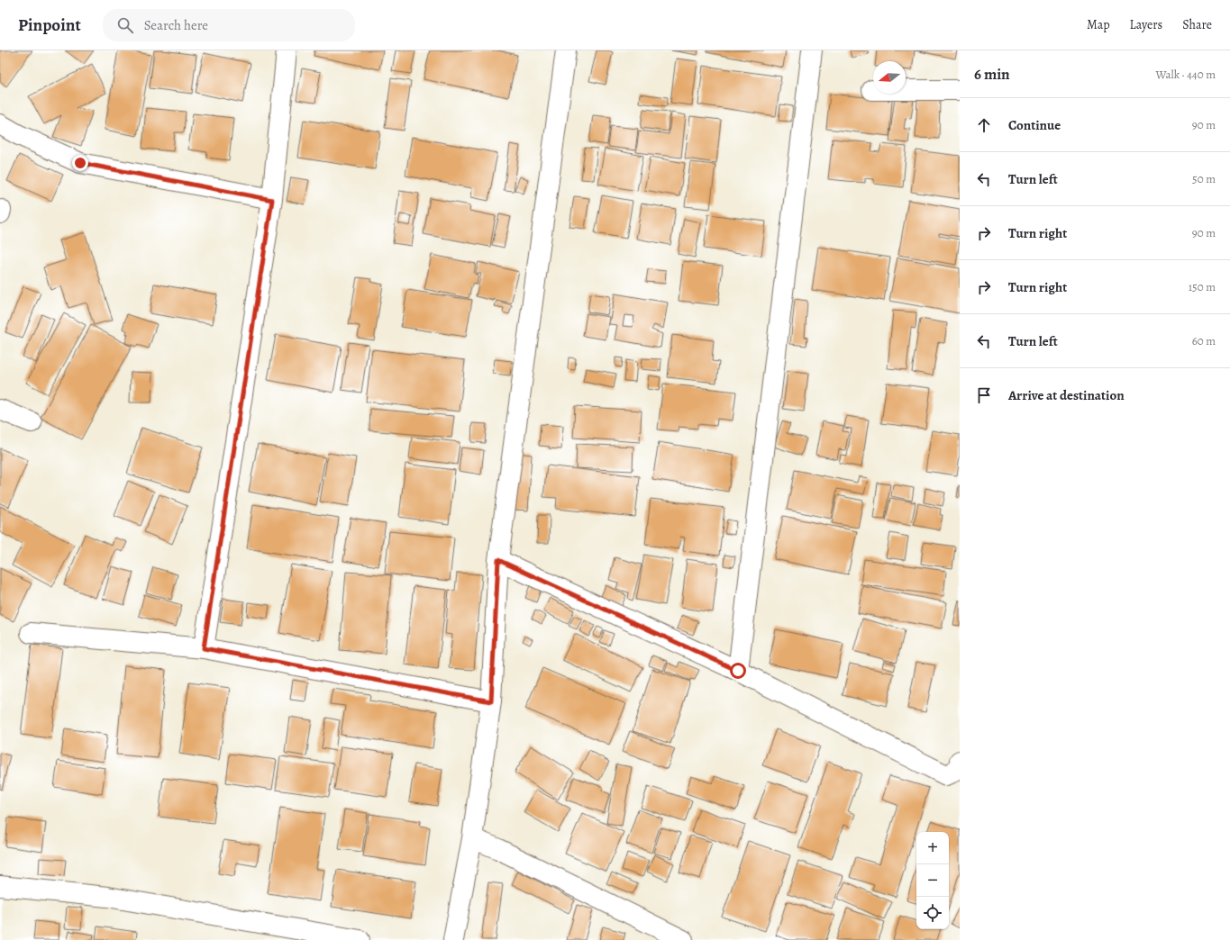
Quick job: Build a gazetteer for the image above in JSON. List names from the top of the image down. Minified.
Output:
{"north":"left","page":{"header":"Pinpoint","search":"Search here","nav":["Map","Layers","Share"],"heading":["6 min","Walk · 440 m"],"list":[["Continue","90 m"],["Turn left","50 m"],["Turn right","90 m"],["Turn right","150 m"],["Turn left","60 m"],"Arrive at destination"],"map_buttons":["+","−"]}}
